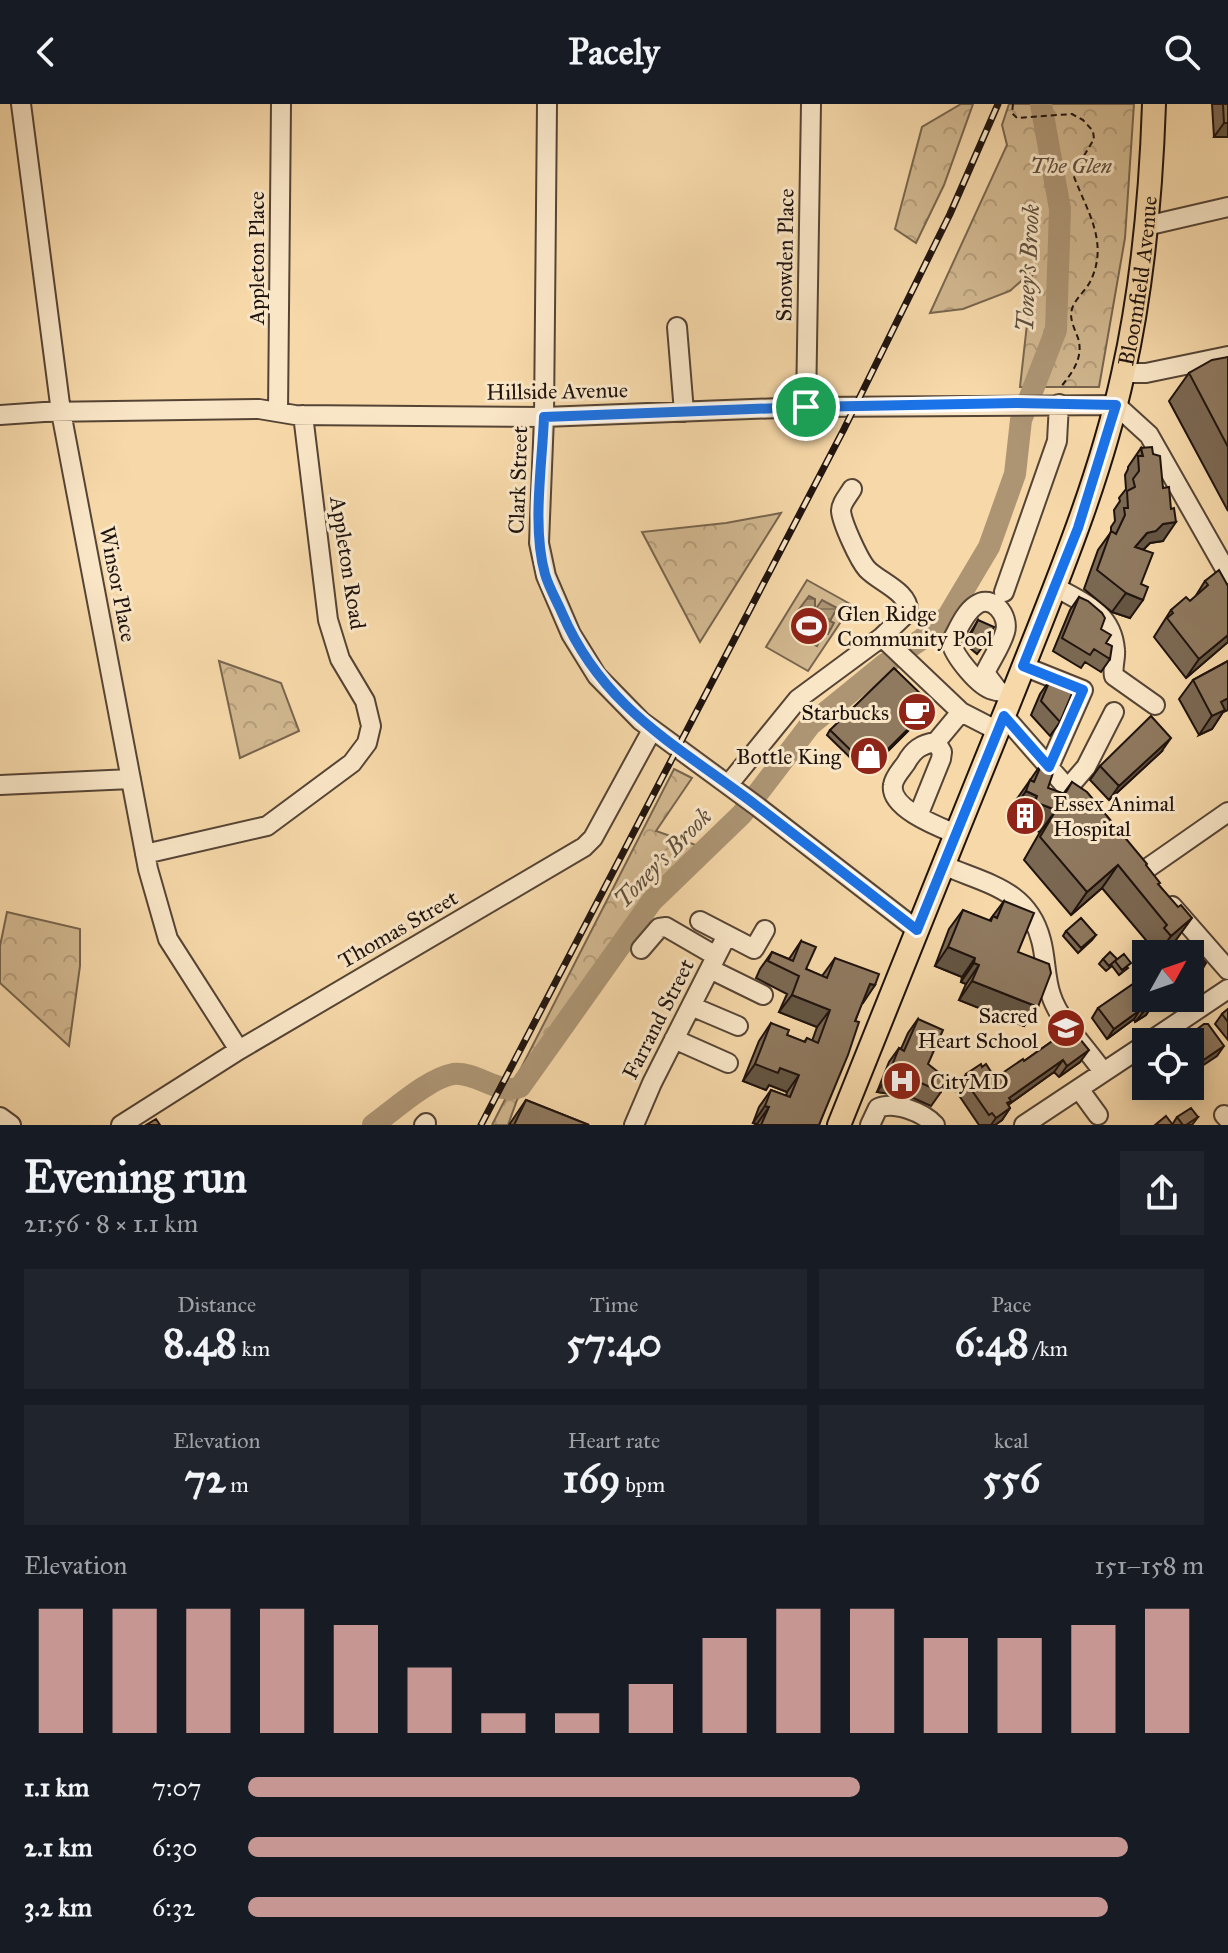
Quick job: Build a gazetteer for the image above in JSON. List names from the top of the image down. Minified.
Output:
{"streets":{"main road":["Bloomfield Avenue"],"street":["Snowden Place","Appleton Place","Hillside Avenue","Clark Street","Appleton Road","Winsor Place","Thomas Street","Farrand Street"]},"crossings":[["Snowden Place","Hillside Avenue"],["Appleton Place","Hillside Avenue"],["Bloomfield Avenue","Hillside Avenue"],["Bloomfield Avenue","Clark Street"],["Hillside Avenue","Clark Street"],["Hillside Avenue","Appleton Road"],["Hillside Avenue","Winsor Place"],["Clark Street","Thomas Street"],["Appleton Road","Winsor Place"],["Winsor Place","Thomas Street"]],"water":["Toney's Brook"],"parks":["The Glen"],"places":{"sports":["Glen Ridge Community Pool"],"cafe":["Starbucks"],"shop":["Bottle King"],"building":["Essex Animal Hospital"],"school or university":["Sacred Heart School"],"hospital":["CityMD"]},"north":"top right","page":{"header":"Pacely","heading":["Evening run","21:56 · 8 × 1.1 km"],"stats":[["Distance","8.48 km"],["Time","57:40"],["Pace","6:48 /km"],["Elevation","72 m"],["Heart rate","169 bpm"],["kcal","556"]],"chart":["Elevation","151–158 m"],"list":[{"name":"1.1 km","note":"7:07"},{"name":"2.1 km","note":"6:30"},{"name":"3.2 km","note":"6:32"}]}}
